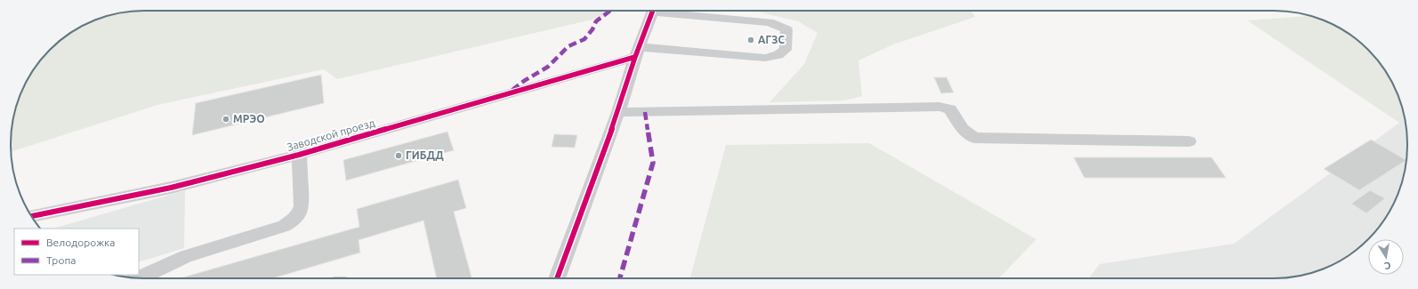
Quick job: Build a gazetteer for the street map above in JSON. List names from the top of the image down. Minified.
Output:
{"streets":{"street":["Заводской проезд"]},"places":["АГЗС","МРЭО","ГИБДД"],"legend":["Велодорожка","Тропа"],"north":"bottom"}
